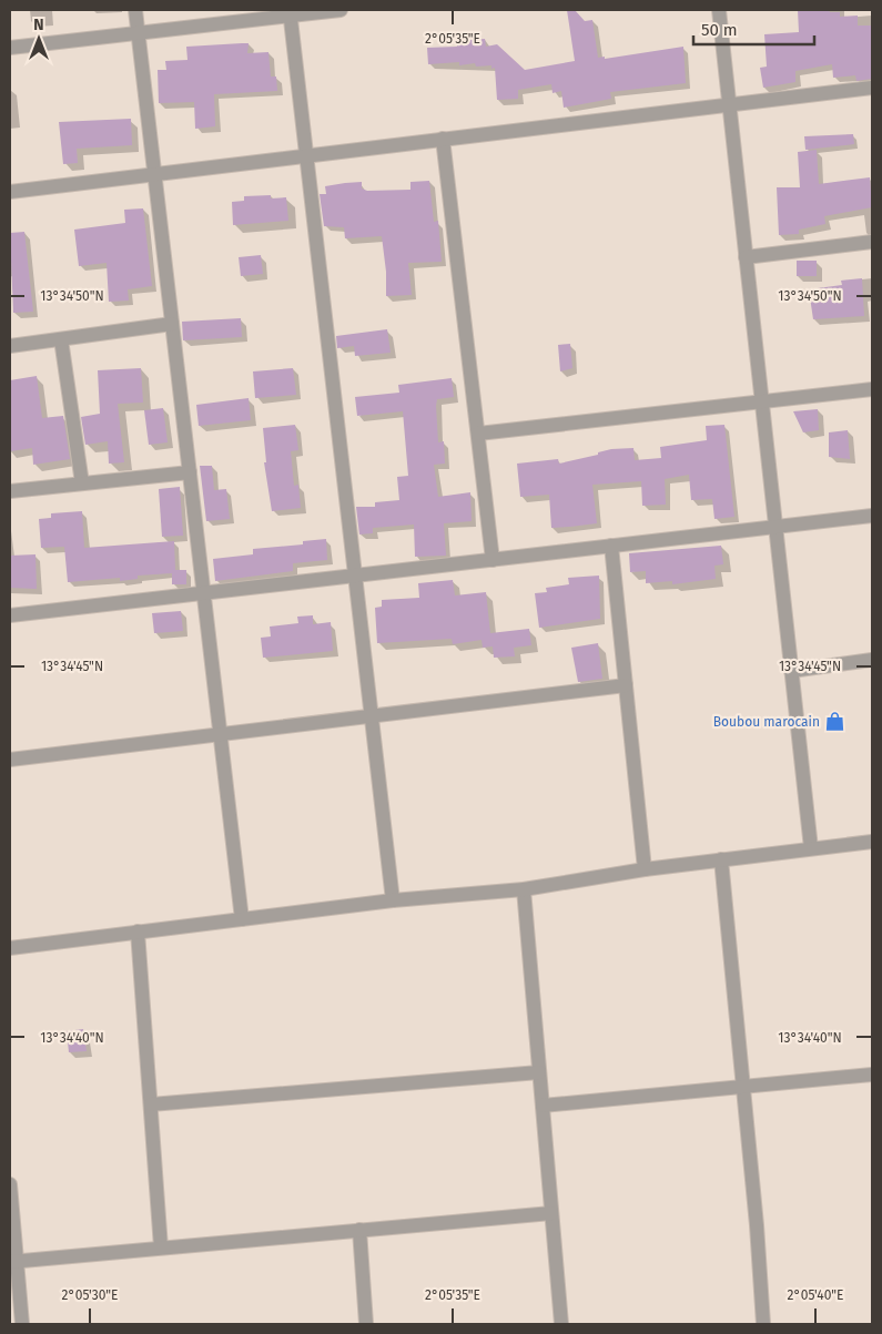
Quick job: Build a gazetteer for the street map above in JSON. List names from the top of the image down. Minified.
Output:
{"places":{"shop":["Boubou marocain"]},"scale_bar":"50 m","north":"top","coordinates":["2°05'35\"E","13°34'50\"N","13°34'45\"N","13°34'40\"N","2°05'30\"E","2°05'40\"E"]}
